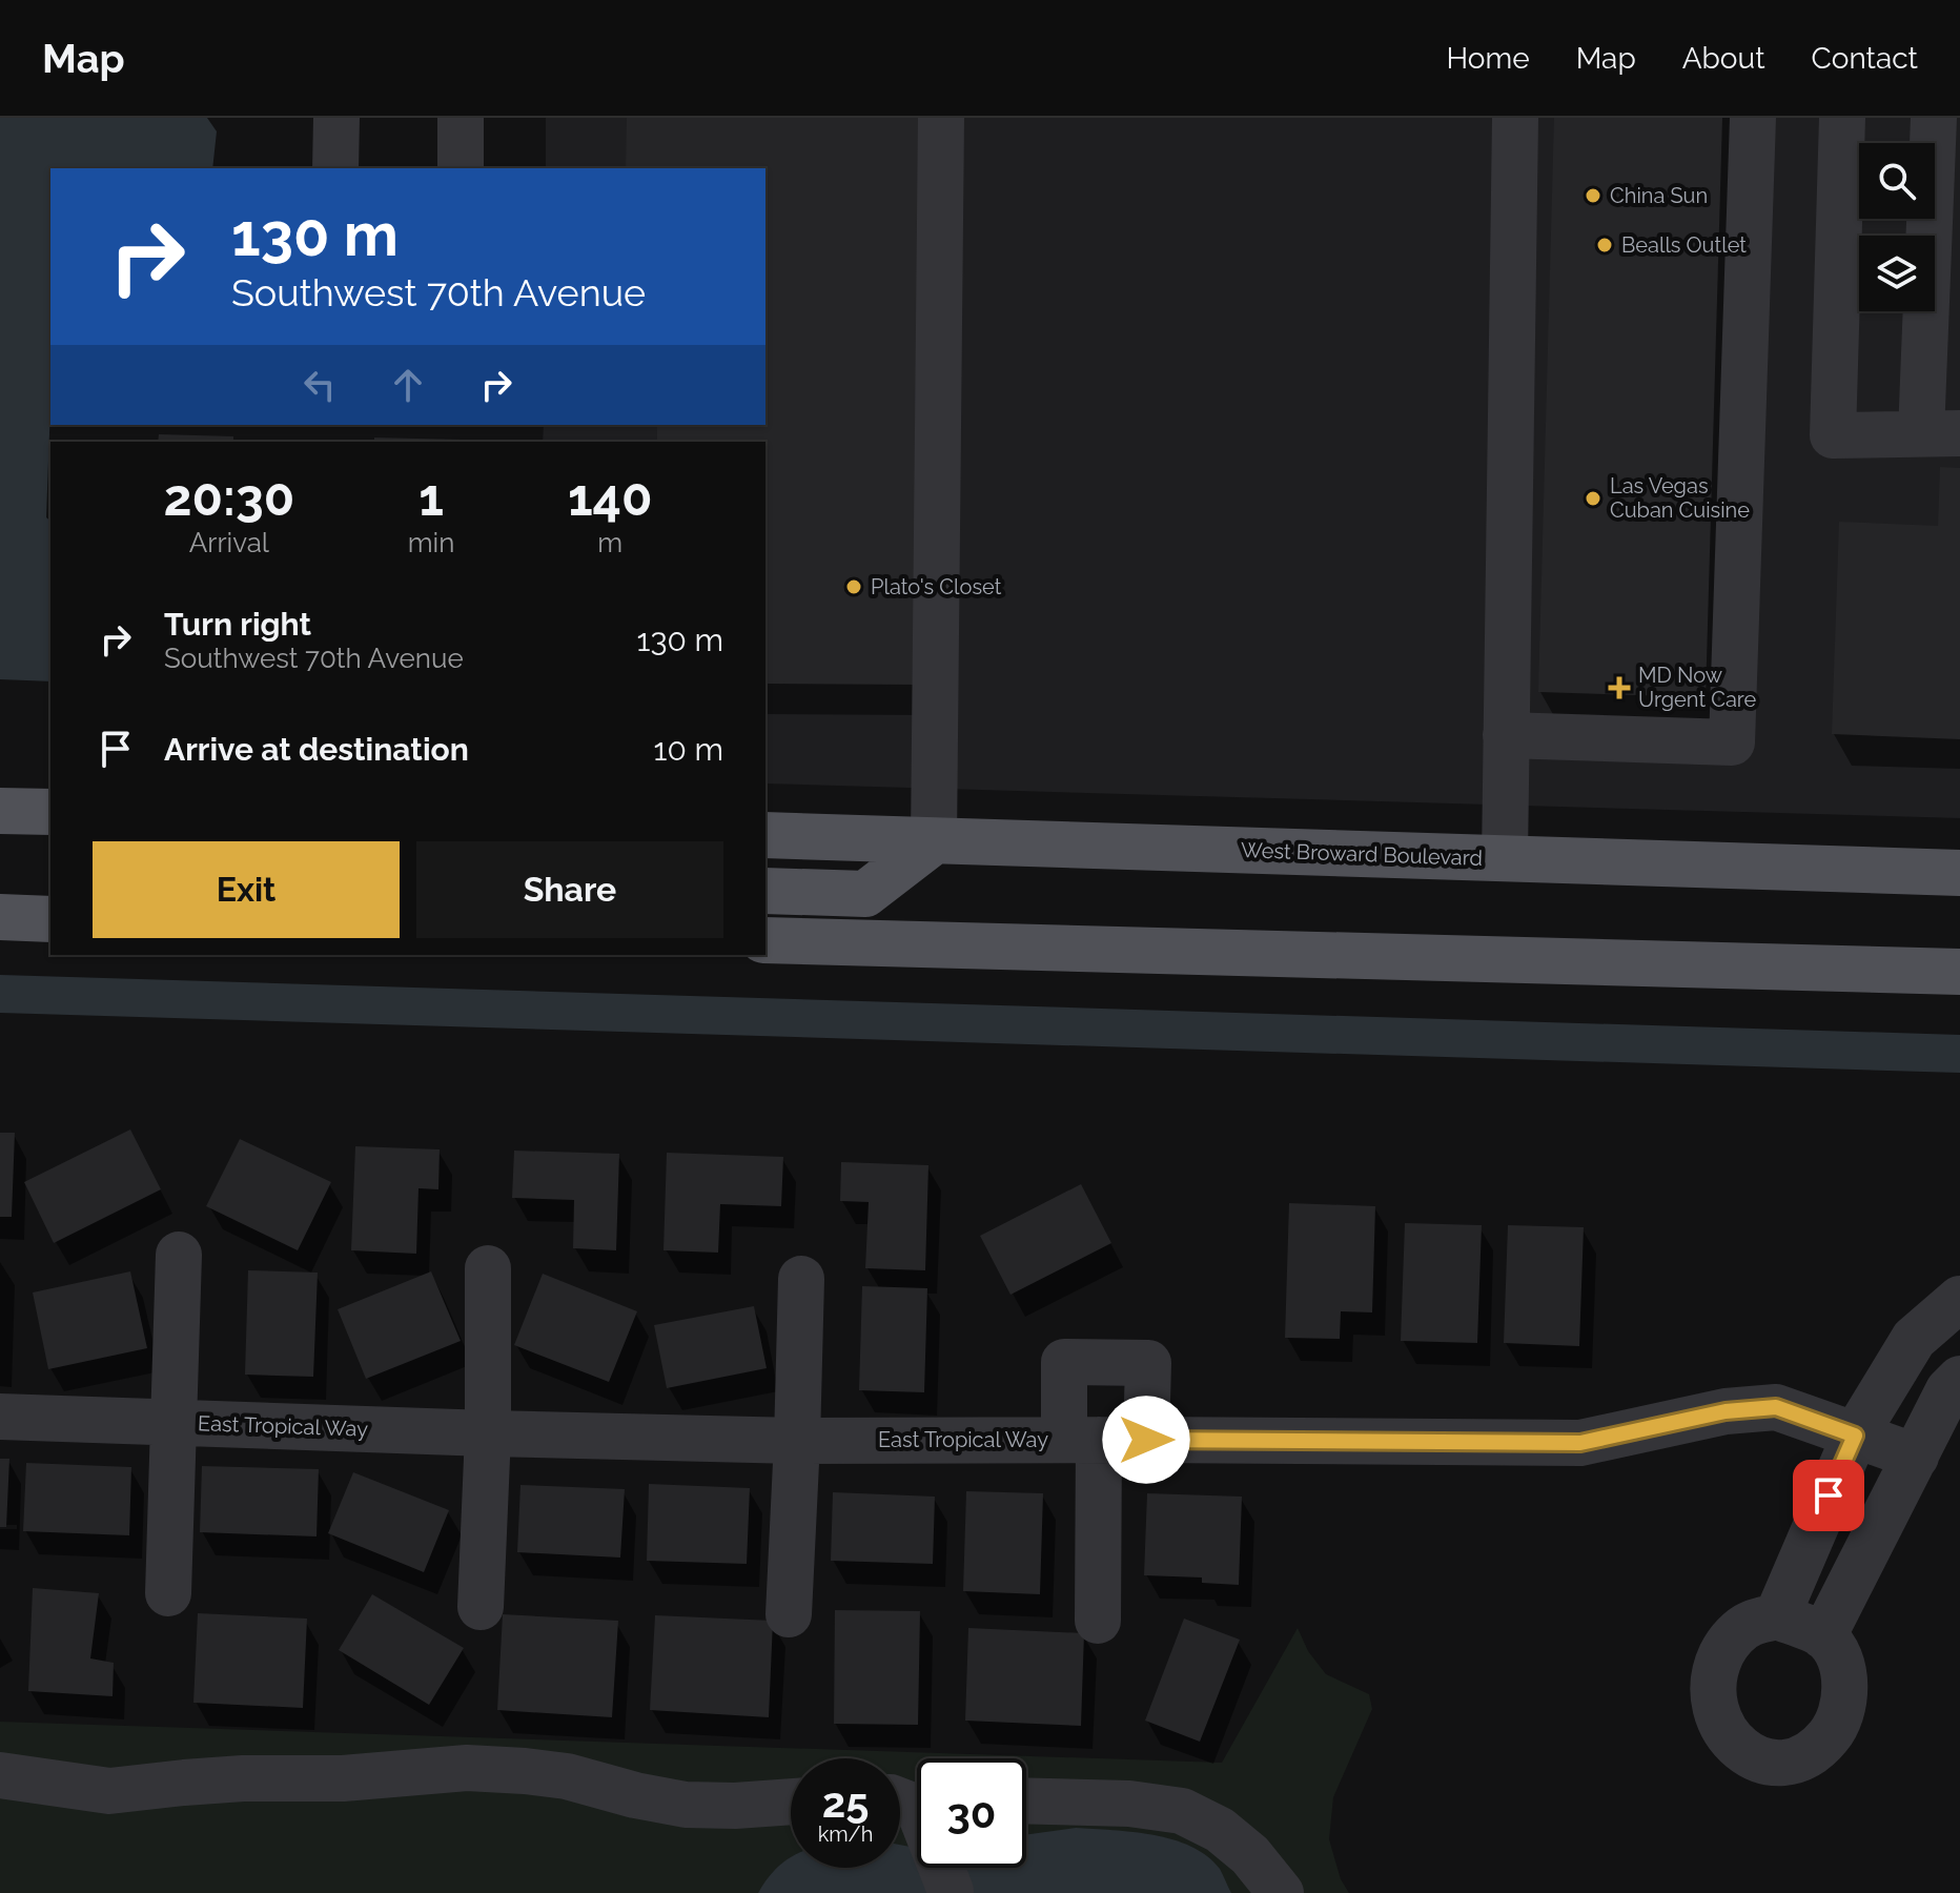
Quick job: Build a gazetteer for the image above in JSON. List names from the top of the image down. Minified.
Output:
{"streets":{"main road":["West Broward Boulevard"],"street":["East Tropical Way"]},"places":{"other":["China Sun","Bealls Outlet","Las Vegas Cuban Cuisine","Plato's Closet"],"health":["MD Now Urgent Care"]},"page":{"header":"Map","nav":["Home","Map","About","Contact"],"turn":["130 m","Southwest 70th Avenue"],"eta":["20:30","Arrival","1","min","140","m"],"list":[{"name":"Turn right","note":"Southwest 70th Avenue","value":"130 m"},{"name":"Arrive at destination","value":"10 m"}],"buttons":["Exit","Share"],"speed":"25 km/h","limit":"30"}}
